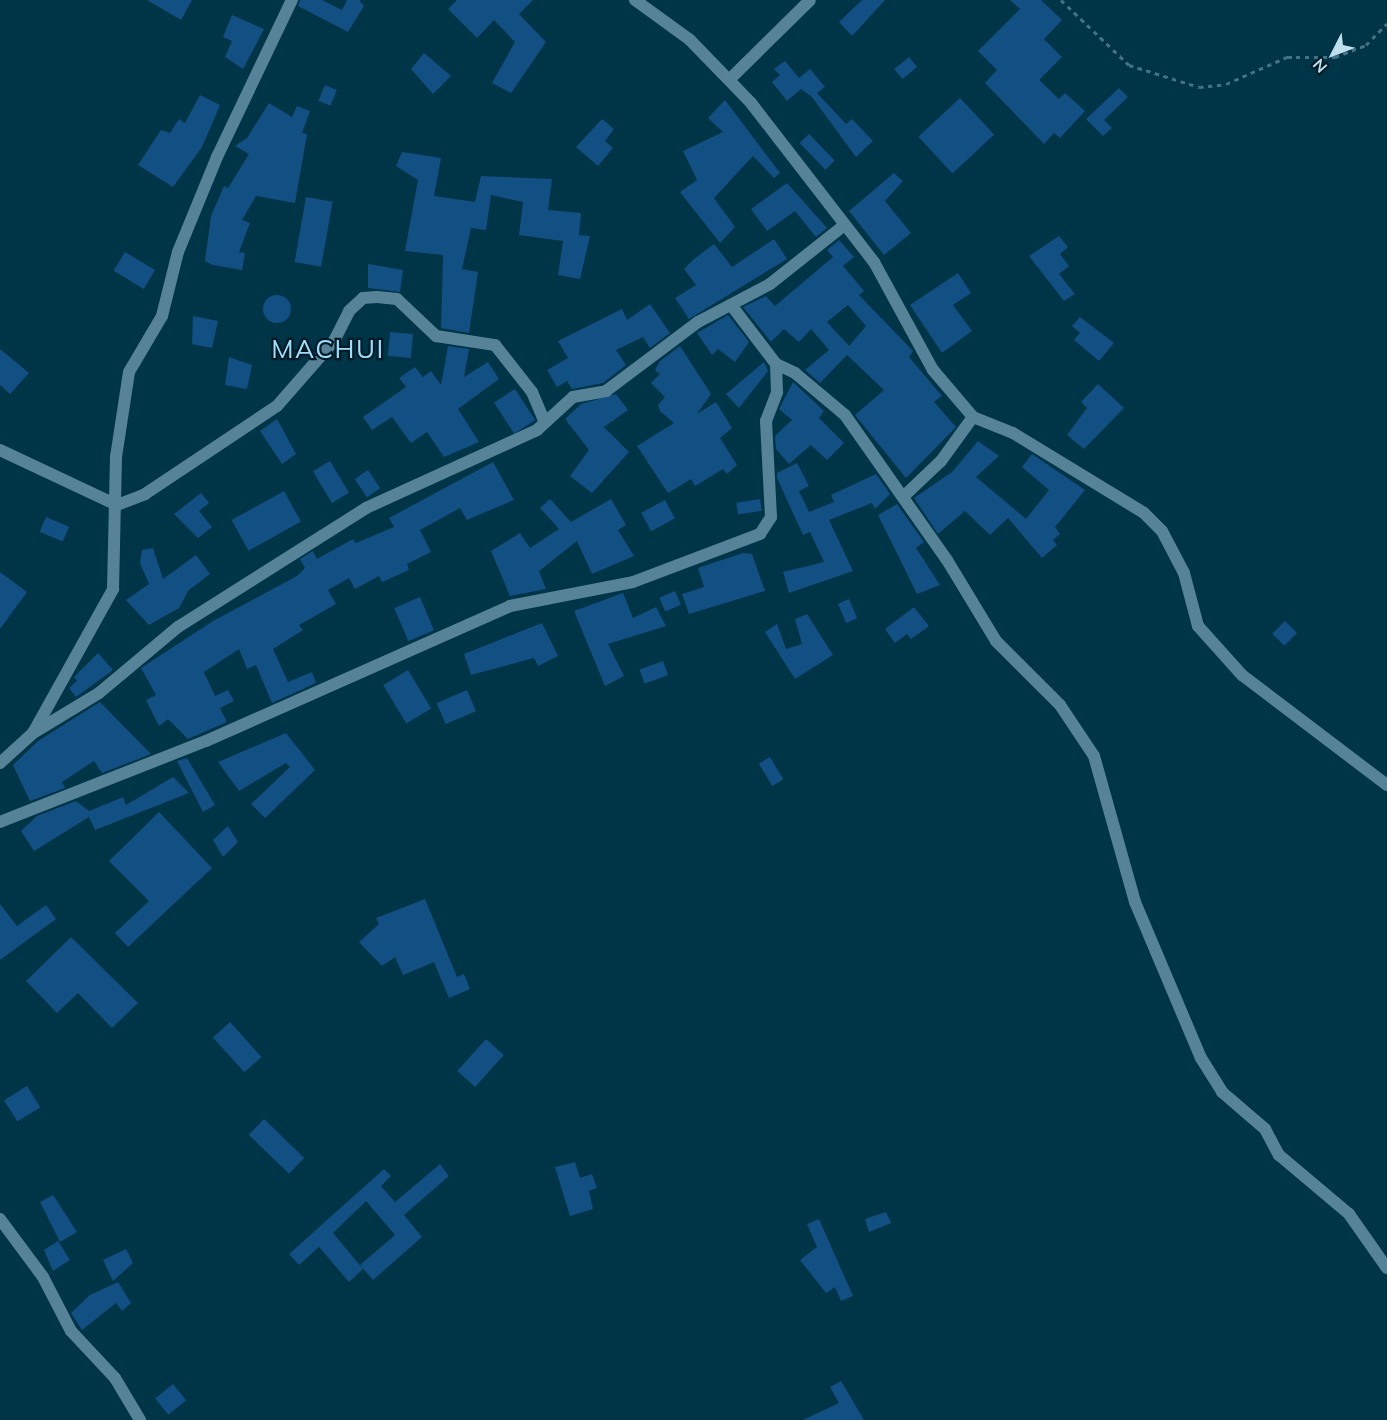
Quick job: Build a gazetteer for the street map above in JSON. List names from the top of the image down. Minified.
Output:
{"districts":["MACHUI"],"north":"bottom left"}
